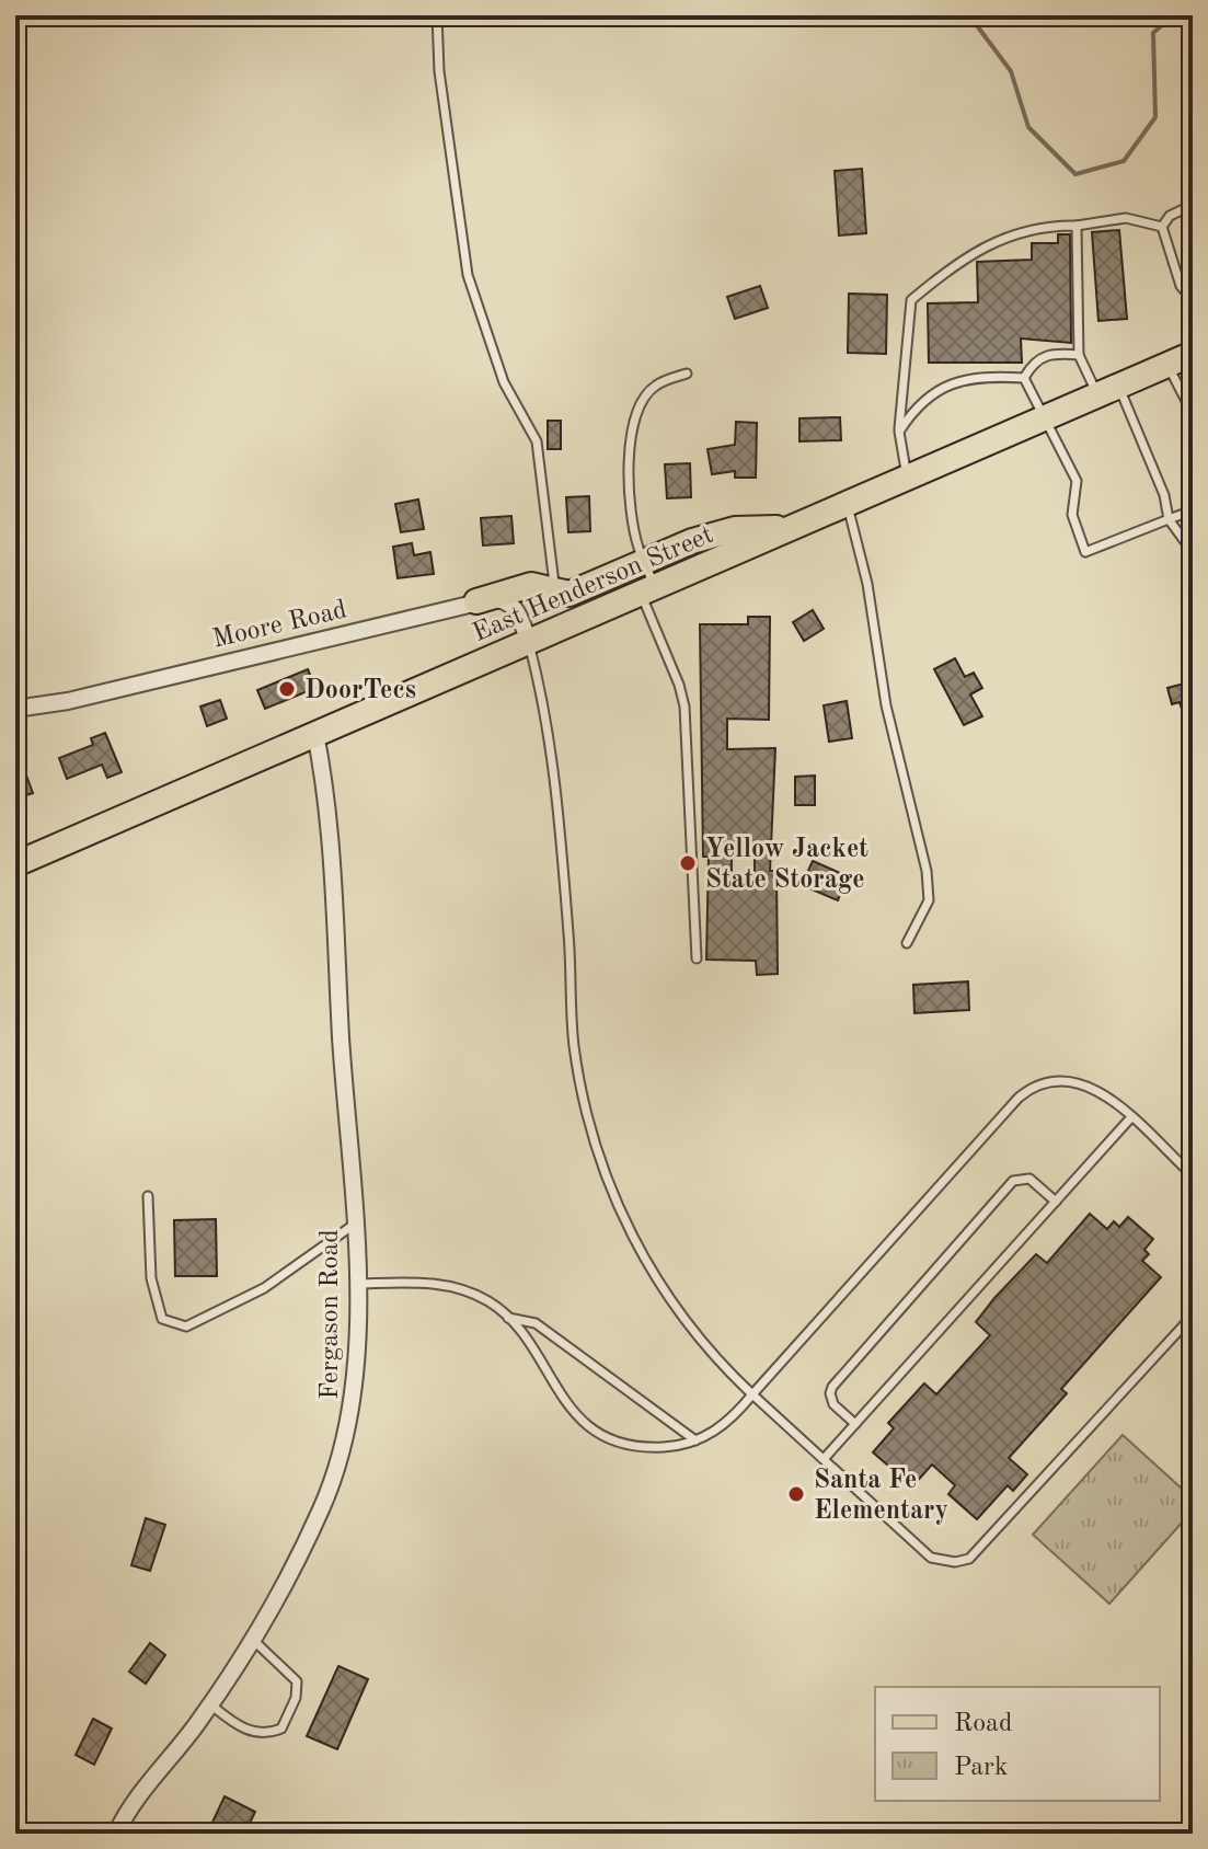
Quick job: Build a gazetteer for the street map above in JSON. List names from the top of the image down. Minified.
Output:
{"streets":{"main road":["East Henderson Street"],"street":["Moore Road","Fergason Road"]},"crossings":[["East Henderson Street","Moore Road"],["East Henderson Street","Fergason Road"]],"places":["DoorTecs","Yellow Jacket State Storage","Santa Fe Elementary"],"legend":["Road","Park"]}
